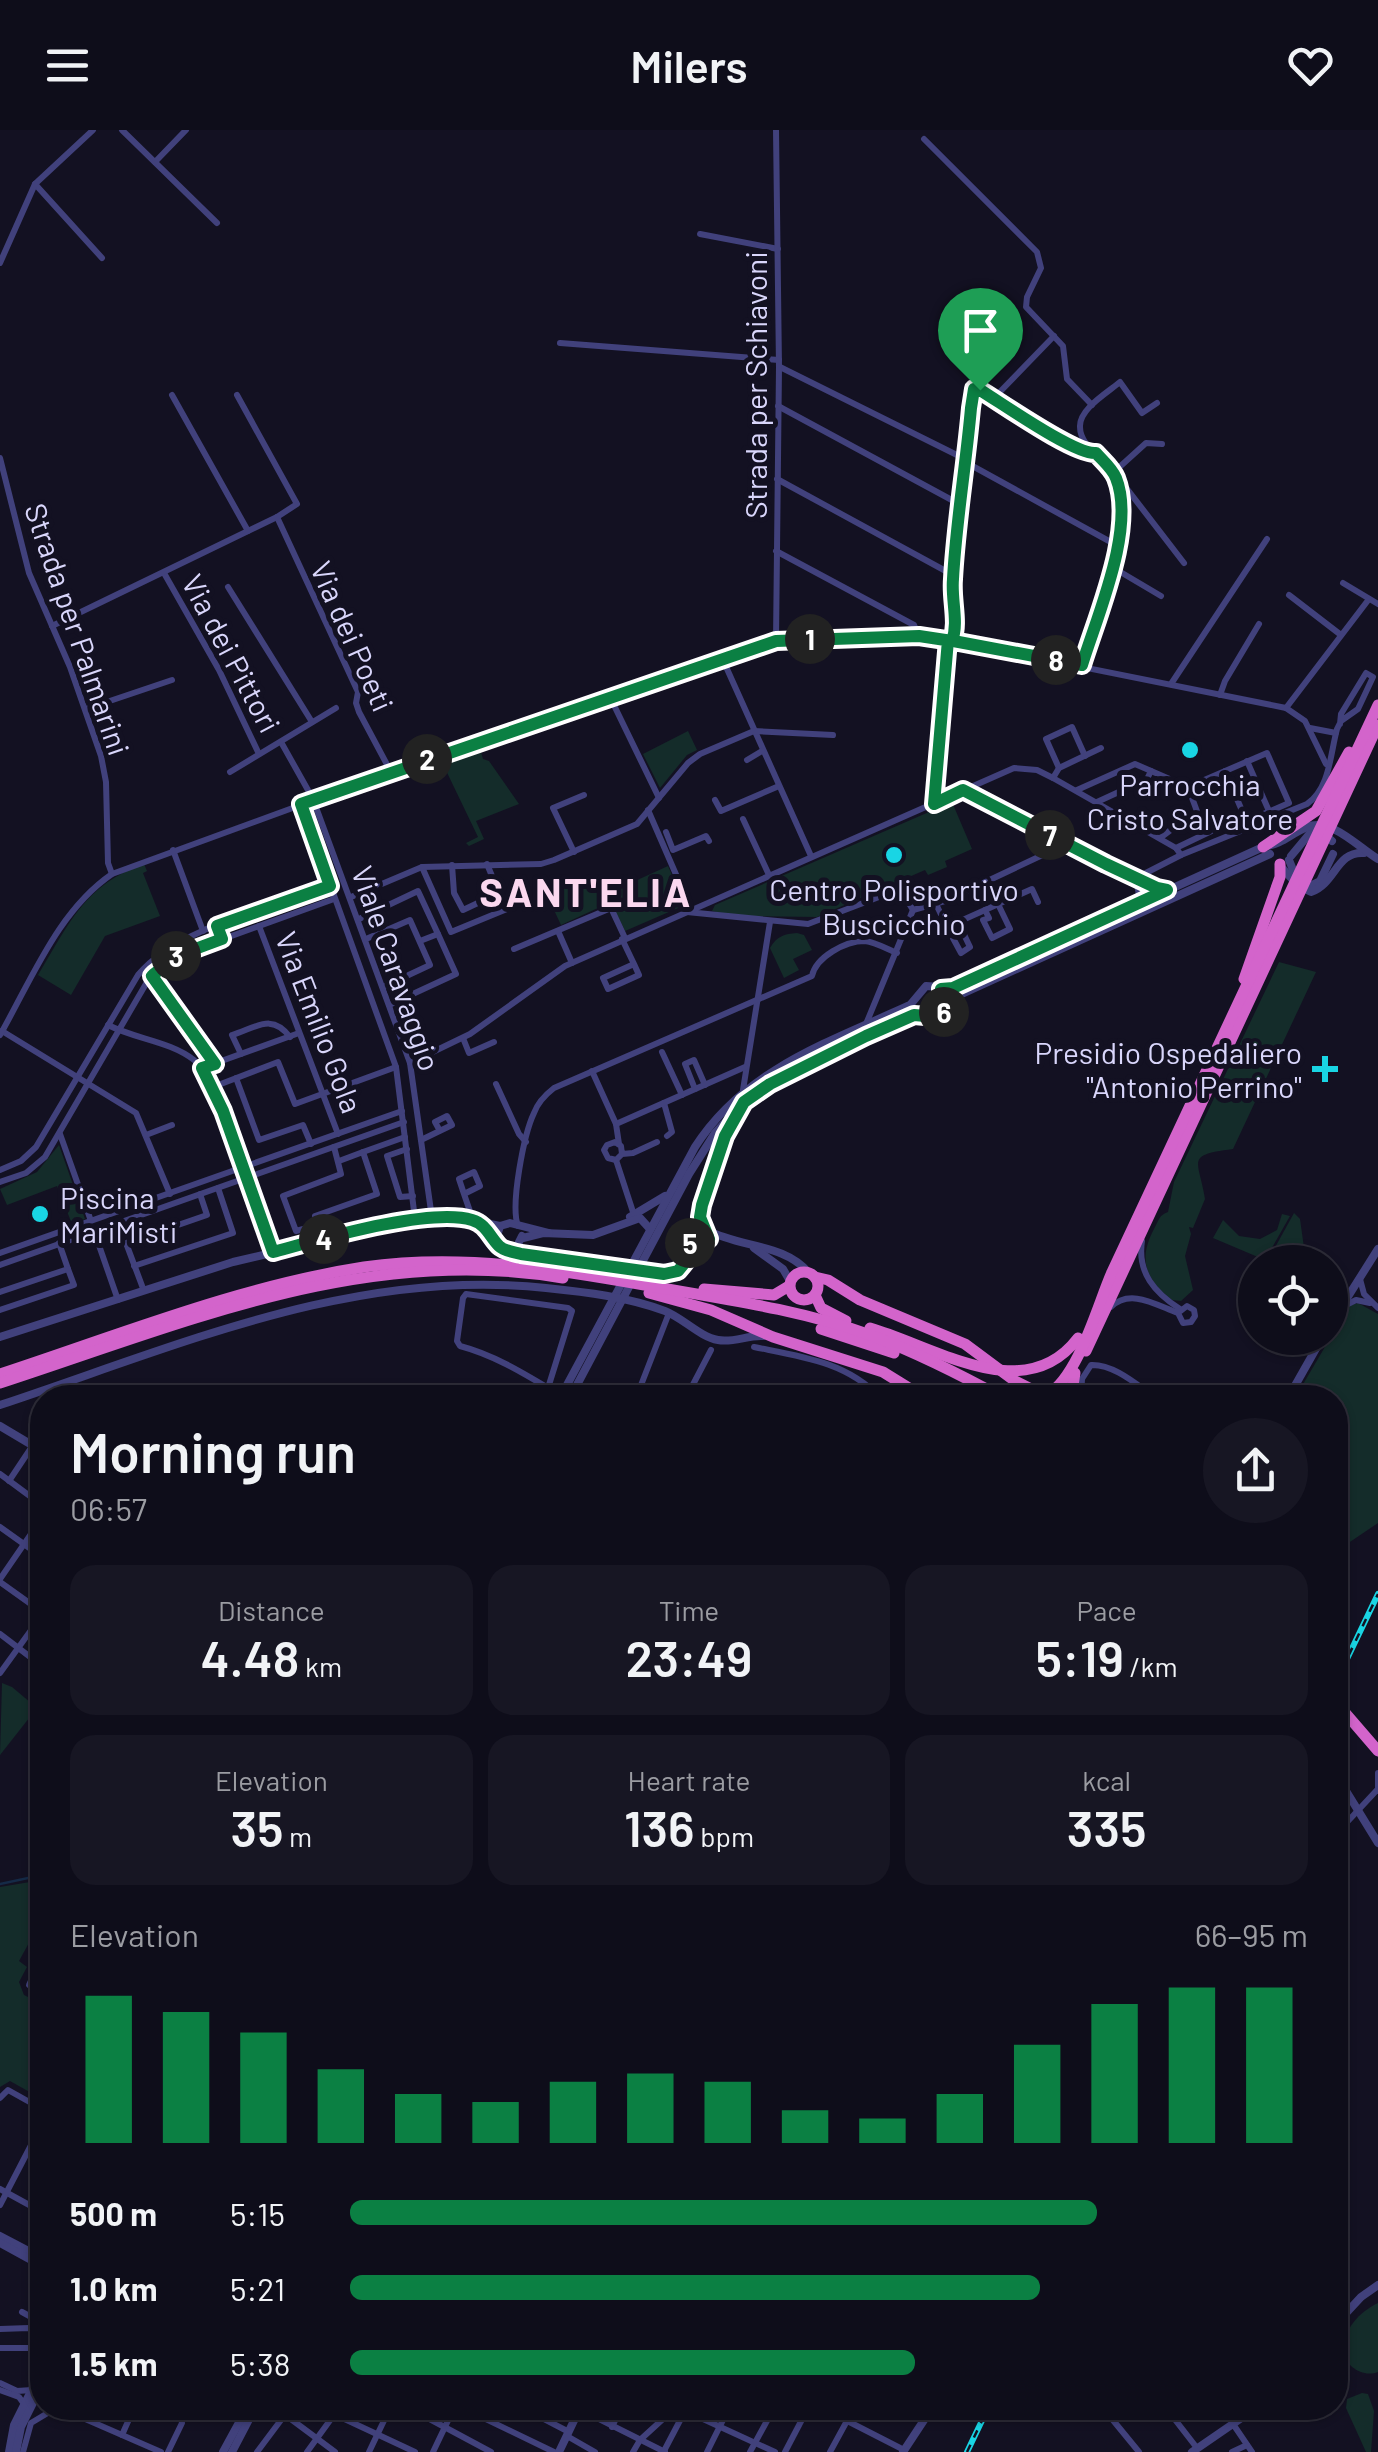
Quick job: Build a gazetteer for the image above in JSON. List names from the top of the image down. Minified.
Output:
{"streets":{"street":["Strada per Schiavoni","Strada per Palmarini","Via dei Poeti","Via dei Pittori","Viale Caravaggio","Via Emilio Gola"]},"crossings":[["Via dei Poeti","Via dei Pittori"],["Via dei Poeti","Viale Caravaggio"]],"districts":["SANT'ELIA"],"places":{"other":["Parrocchia Cristo Salvatore","Centro Polisportivo Buscicchio","Piscina MariMisti"],"health":["Presidio Ospedaliero \"Antonio Perrino\""]},"page":{"header":"Milers","pins":["1","8","2","7","3","6","4","5"],"heading":["Morning run","06:57"],"stats":[["Distance","4.48 km"],["Time","23:49"],["Pace","5:19 /km"],["Elevation","35 m"],["Heart rate","136 bpm"],["kcal","335"]],"chart":["Elevation","66–95 m"],"list":[{"name":"500 m","note":"5:15"},{"name":"1.0 km","note":"5:21"},{"name":"1.5 km","note":"5:38"}]}}
